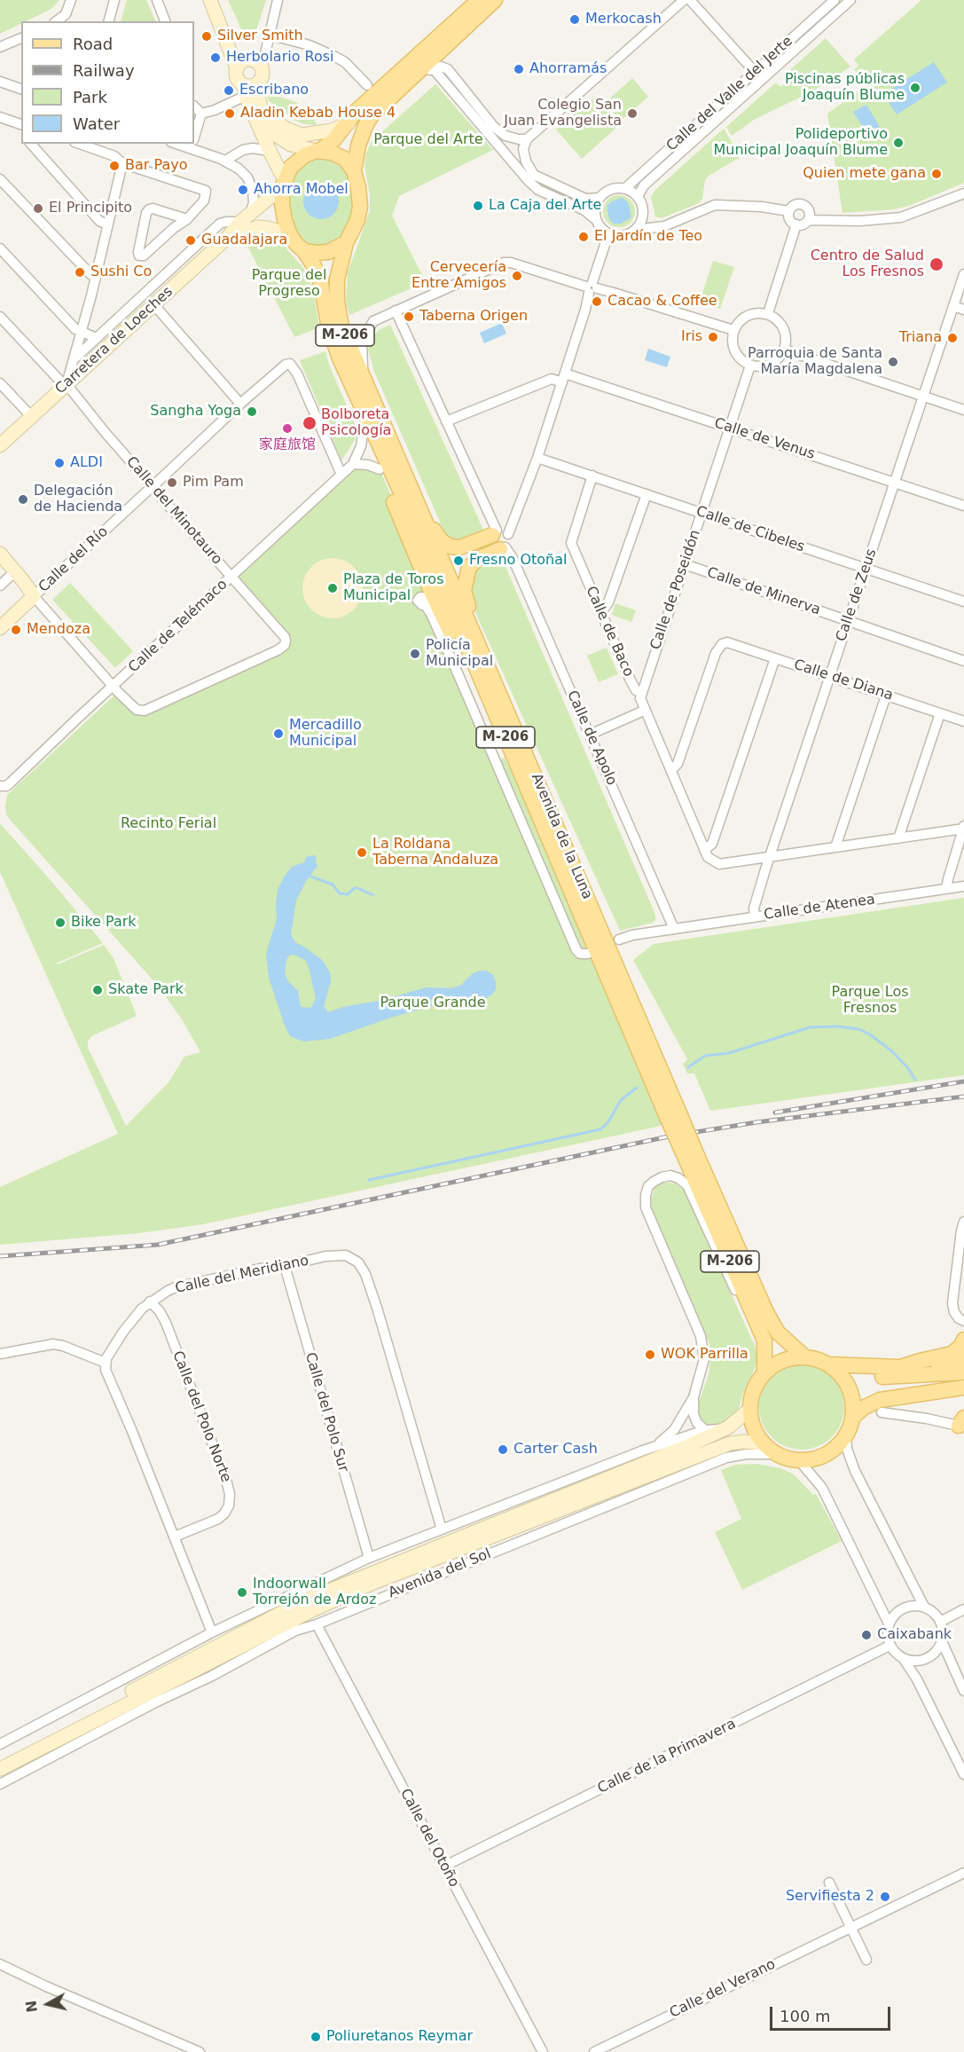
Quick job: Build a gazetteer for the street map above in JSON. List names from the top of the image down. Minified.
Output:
{"streets":{"main road":["M-206","Carretera de Loeches","Calle del Río","Avenida de la Luna","Avenida del Sol"],"street":["Calle del Valle del Jerte","Calle de Venus","Calle del Minotauro","Calle de Cibeles","Calle de Poseidón","Calle de Minerva","Calle de Zeus","Calle de Telémaco","Calle de Baco","Calle de Diana","Calle de Apolo","Calle de Atenea","Calle del Meridiano","Calle del Polo Sur","Calle del Polo Norte","Calle de la Primavera","Calle del Otoño","Calle del Verano"]},"crossings":[["M-206","Carretera de Loeches"],["M-206","Avenida de la Luna"],["M-206","Avenida del Sol"],["Carretera de Loeches","Calle del Minotauro"],["Carretera de Loeches","Avenida de la Luna"],["Calle de Venus","Calle de Poseidón"],["Calle de Venus","Calle de Zeus"],["Calle del Minotauro","Calle del Río"],["Calle del Minotauro","Calle de Telémaco"],["Calle de Cibeles","Calle de Poseidón"],["Calle de Cibeles","Calle de Zeus"],["Calle de Cibeles","Calle de Baco"],["Calle del Río","Calle de Telémaco"],["Calle de Poseidón","Calle de Minerva"],["Calle de Poseidón","Calle de Baco"],["Calle de Minerva","Calle de Zeus"],["Calle de Zeus","Calle de Baco"],["Calle de Zeus","Calle de Diana"],["Calle de Zeus","Calle de Atenea"],["Calle de Baco","Calle de Diana"],["Calle de Apolo","Calle de Atenea"],["Avenida de la Luna","Avenida del Sol"],["Calle del Meridiano","Calle del Polo Sur"],["Calle del Meridiano","Calle del Polo Norte"],["Avenida del Sol","Calle del Otoño"],["Calle de la Primavera","Calle del Otoño"]],"parks":["Parque del Arte","Parque del Progreso","Recinto Ferial","Parque Los Fresnos","Parque Grande"],"places":["Merkocash","Silver Smith","Herbolario Rosi","Ahorramás","Piscinas públicas Joaquín Blume","Escribano","Aladin Kebab House 4","Colegio San Juan Evangelista","Polideportivo Municipal Joaquín Blume","Bar Payo","Quien mete gana","Ahorra Mobel","La Caja del Arte","El Principito","El Jardín de Teo","Guadalajara","Centro de Salud Los Fresnos","Sushi Co","Cervecería Entre Amigos","Cacao & Coffee","Taberna Origen","Iris","Triana","Parroquia de Santa María Magdalena","Sangha Yoga","Bolboreta Psicología","家庭旅馆","ALDI","Pim Pam","Delegación de Hacienda","Fresno Otoñal","Plaza de Toros Municipal","Mendoza","Policía Municipal","Mercadillo Municipal","La Roldana Taberna Andaluza","Bike Park","Skate Park","WOK Parrilla","Carter Cash","Indoorwall Torrejón de Ardoz","Caixabank","Servifiesta 2","Poliuretanos Reymar"],"legend":["Road","Railway","Park","Water"],"scale_bar":"100 m","north":"left"}
